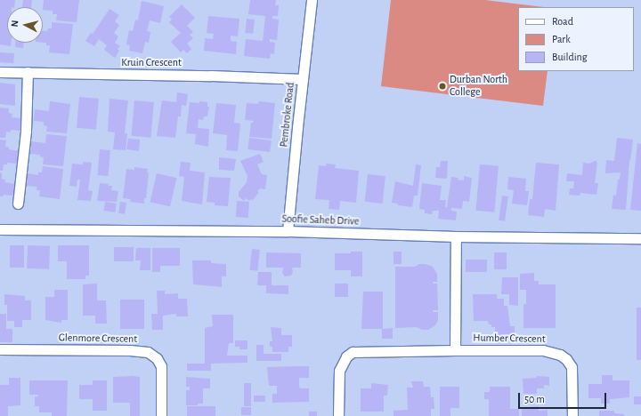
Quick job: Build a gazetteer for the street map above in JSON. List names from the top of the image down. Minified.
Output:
{"streets":{"street":["Kruin Crescent","Pembroke Road","Soofie Saheb Drive","Glenmore Crescent","Humber Crescent"]},"crossings":[["Kruin Crescent","Pembroke Road"],["Pembroke Road","Soofie Saheb Drive"]],"places":["Durban North College"],"legend":["Road","Park","Building"],"scale_bar":"50 m","north":"left"}
